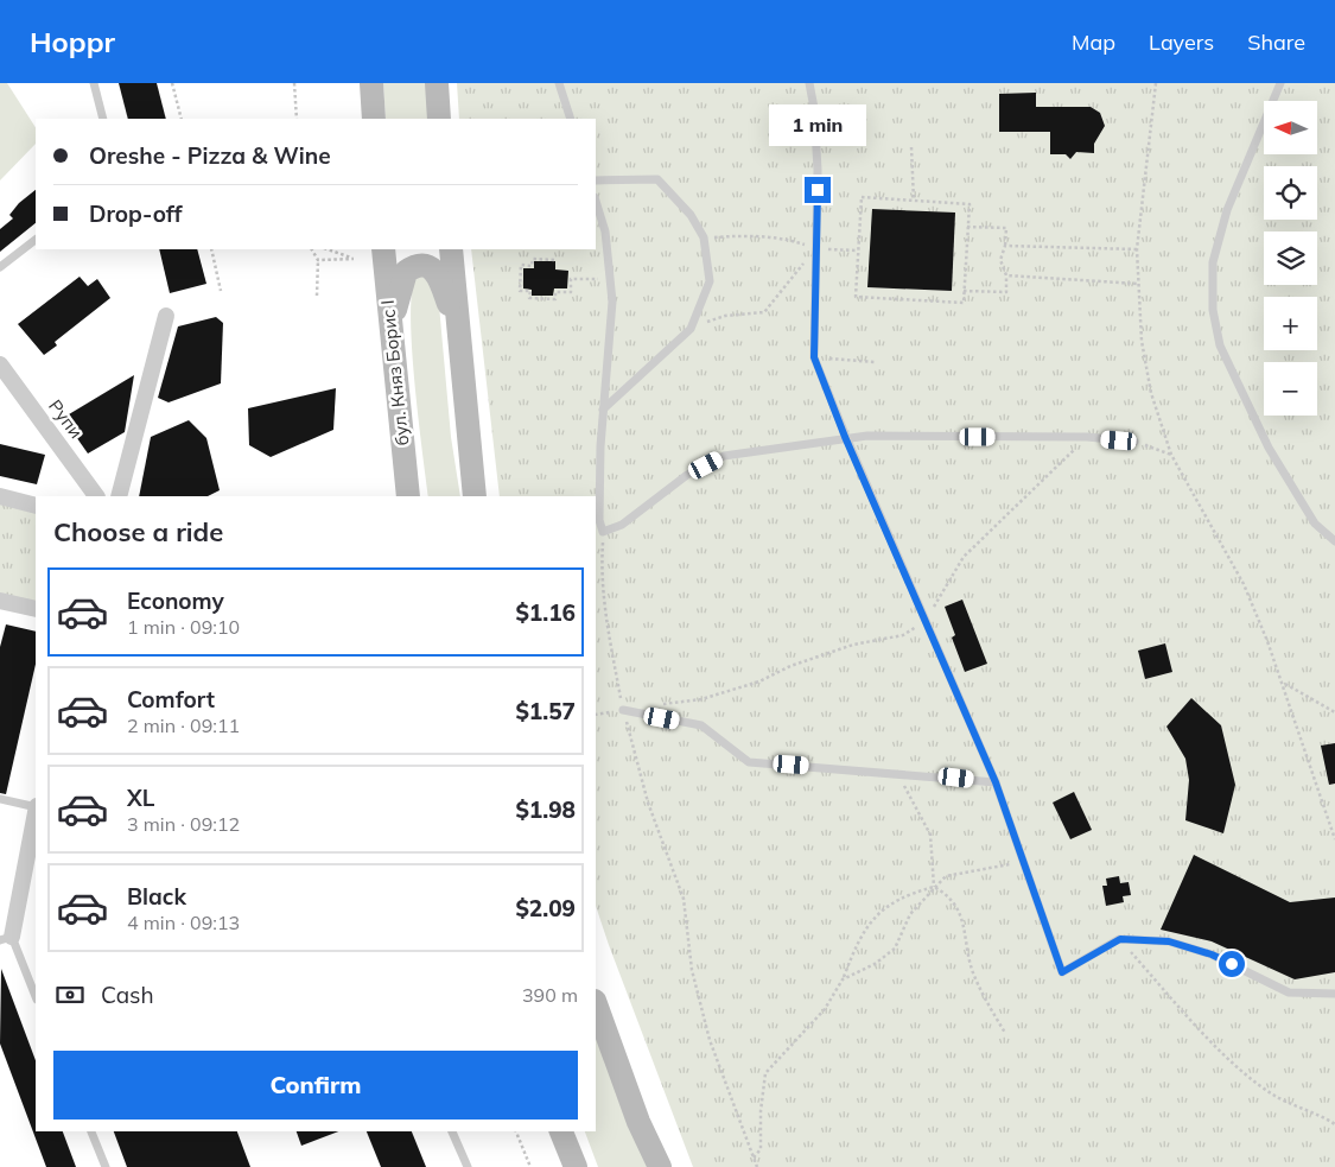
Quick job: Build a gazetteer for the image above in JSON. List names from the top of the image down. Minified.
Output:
{"streets":{"main road":["бул. Княз Борис I"],"street":["Рупи"]},"north":"left","page":{"header":"Hoppr","nav":["Map","Layers","Share"],"map_buttons":["+","−"],"bubble":"1 min","banner":["Oreshe - Pizza & Wine","Drop-off"],"heading":"Choose a ride","list":[{"name":"Economy","note":"1 min · 09:10","value":"$1.16"},{"name":"Comfort","note":"2 min · 09:11","value":"$1.57"},{"name":"XL","note":"3 min · 09:12","value":"$1.98"},{"name":"Black","note":"4 min · 09:13","value":"$2.09"}],"pay":["Cash","390 m"],"buttons":"Confirm"}}
